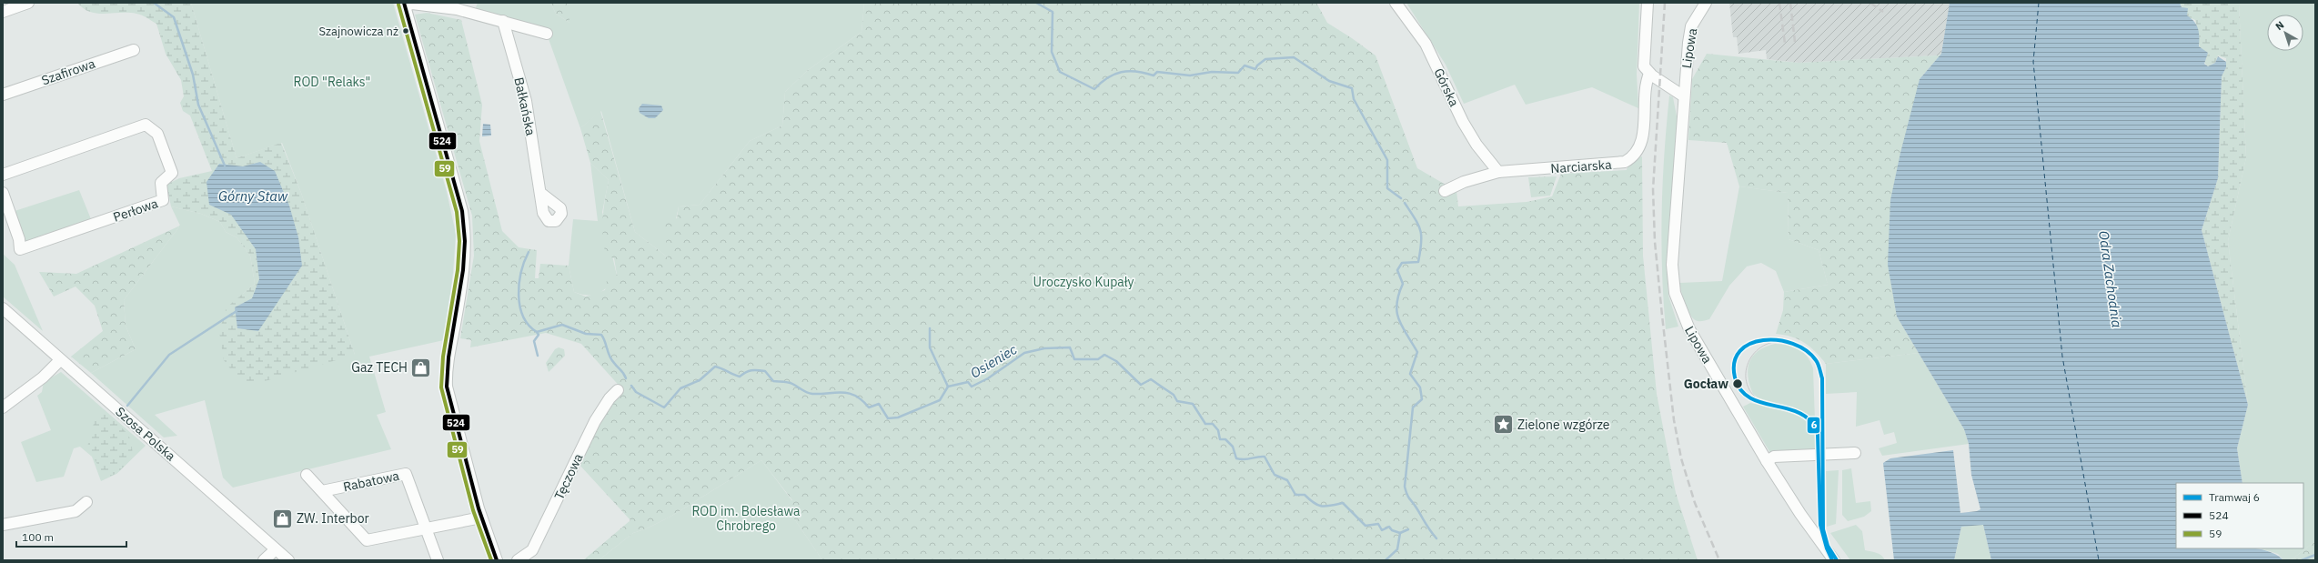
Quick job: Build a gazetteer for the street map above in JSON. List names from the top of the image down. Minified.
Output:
{"streets":{"street":["Lipowa","Szafirowa","Górska","Bałkańska","Narciarska","Perłowa","Szosa Polska","Tęczowa","Rabatowa"]},"crossings":[["Górska","Narciarska"]],"water":["Górny Staw","Odra Zachodnia","Osieniec"],"parks":["ROD \"Relaks\"","Uroczysko Kupały","ROD im. Bolesława Chrobrego"],"places":{"other":["Szajnowicza nż","Gocław"],"shop":["Gaz TECH","ZW. Interbor"],"place":["Zielone wzgórze"]},"lines":["transit line 524","transit line 59","tram line 6"],"legend":["Tramwaj 6","524","59"],"scale_bar":"100 m","north":"top left"}
